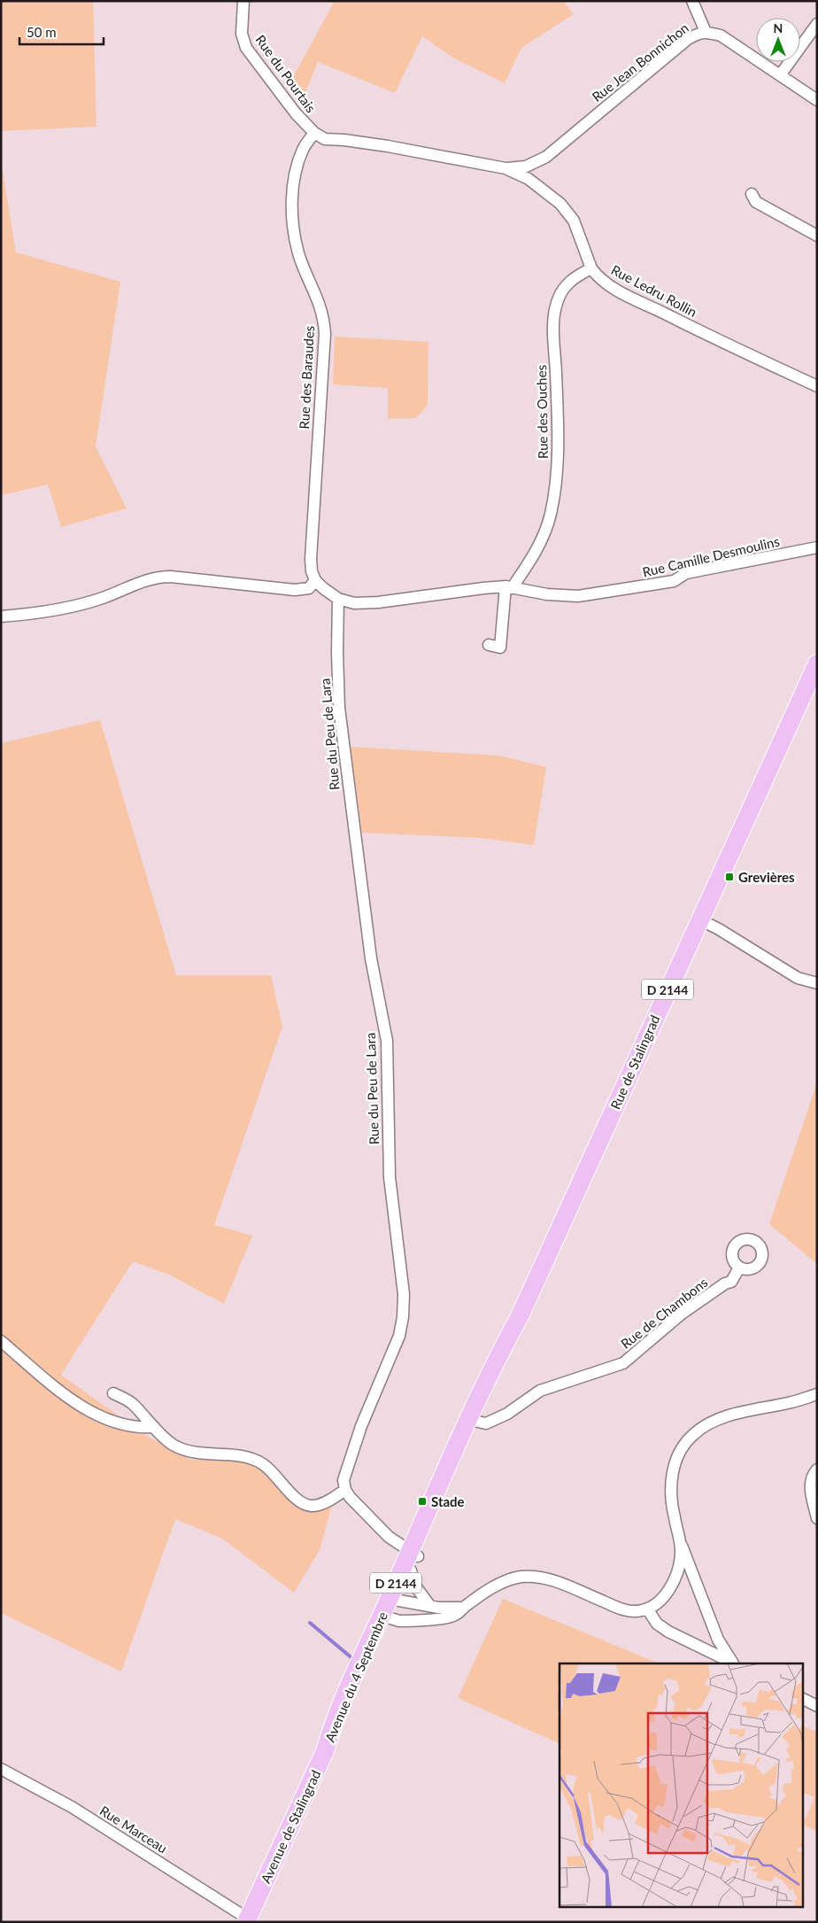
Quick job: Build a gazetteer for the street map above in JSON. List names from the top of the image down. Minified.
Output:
{"streets":{"main road":["D 2144","Rue de Stalingrad","Avenue du 4 Septembre","Avenue de Stalingrad"],"street":["Rue Jean Bonnichon","Rue du Pourtais","Rue Ledru Rollin","Rue des Baraudes","Rue des Ouches","Rue Camille Desmoulins","Rue du Peu de Lara","Rue de Chambons","Rue Marceau"]},"crossings":[["Rue Jean Bonnichon","Rue Ledru Rollin"],["Rue du Pourtais","Rue Ledru Rollin"],["Rue du Pourtais","Rue des Baraudes"],["Rue Ledru Rollin","Rue des Baraudes"],["Rue Ledru Rollin","Rue des Ouches"],["Rue des Baraudes","Rue Camille Desmoulins"],["Rue des Ouches","Rue Camille Desmoulins"],["Rue Camille Desmoulins","Rue du Peu de Lara"],["Rue de Stalingrad","Rue de Chambons"],["Rue de Stalingrad","Avenue du 4 Septembre"],["Rue de Chambons","Avenue du 4 Septembre"],["Avenue du 4 Septembre","Avenue de Stalingrad"],["Avenue de Stalingrad","Rue Marceau"]],"places":{"transit":["Grevières","Stade"]},"scale_bar":"50 m","north":"top"}
